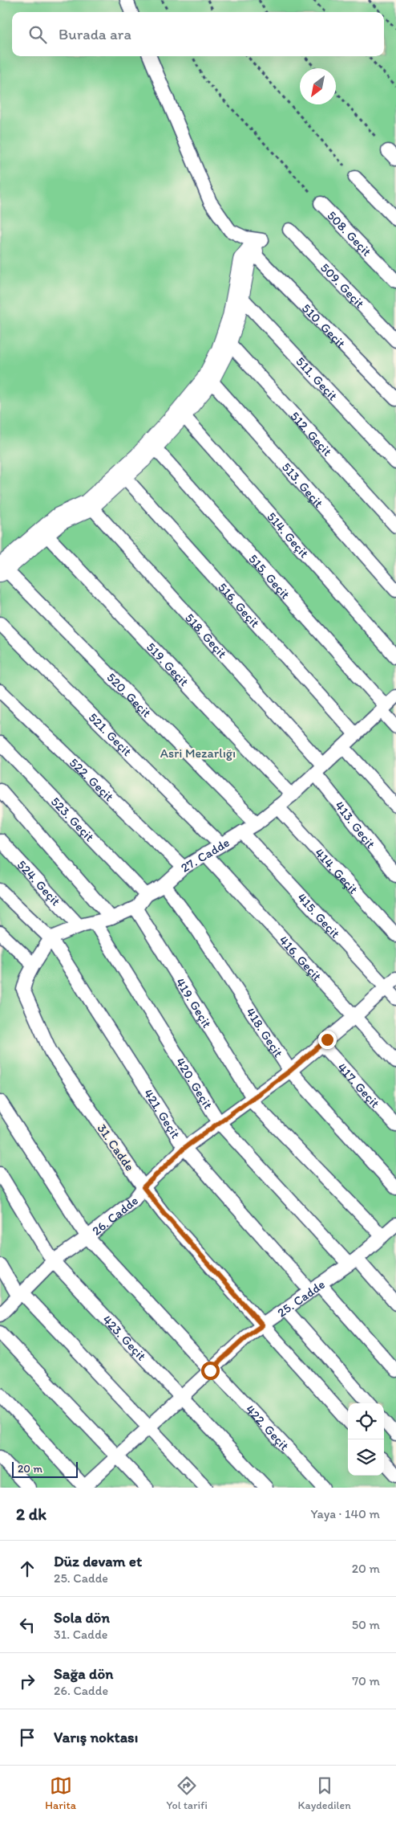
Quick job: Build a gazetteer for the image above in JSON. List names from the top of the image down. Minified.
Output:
{"streets":{"lane":["508. Geçit","509. Geçit","510. Geçit","511. Geçit","512. Geçit","513. Geçit","514. Geçit","515. Geçit","516. Geçit","518. Geçit","519. Geçit","520. Geçit","521. Geçit","522. Geçit","523. Geçit","413. Geçit","27. Cadde","414. Geçit","524. Geçit","415. Geçit","416. Geçit","419. Geçit","418. Geçit","420. Geçit","417. Geçit","421. Geçit","31. Cadde","26. Cadde","25. Cadde","423. Geçit","422. Geçit"]},"crossings":[["515. Geçit","27. Cadde"],["516. Geçit","27. Cadde"],["518. Geçit","413. Geçit"],["518. Geçit","27. Cadde"],["519. Geçit","27. Cadde"],["520. Geçit","27. Cadde"],["521. Geçit","27. Cadde"],["522. Geçit","27. Cadde"],["523. Geçit","27. Cadde"],["413. Geçit","27. Cadde"],["27. Cadde","414. Geçit"],["27. Cadde","524. Geçit"],["27. Cadde","415. Geçit"],["27. Cadde","416. Geçit"],["27. Cadde","419. Geçit"],["27. Cadde","418. Geçit"],["27. Cadde","420. Geçit"],["27. Cadde","421. Geçit"],["415. Geçit","26. Cadde"],["416. Geçit","26. Cadde"],["419. Geçit","26. Cadde"],["419. Geçit","25. Cadde"],["418. Geçit","26. Cadde"],["420. Geçit","26. Cadde"],["420. Geçit","25. Cadde"],["417. Geçit","26. Cadde"],["421. Geçit","26. Cadde"],["421. Geçit","25. Cadde"],["31. Cadde","26. Cadde"],["31. Cadde","25. Cadde"],["26. Cadde","423. Geçit"],["26. Cadde","422. Geçit"],["25. Cadde","423. Geçit"],["25. Cadde","422. Geçit"]],"parks":["Asri Mezarlığı"],"scale_bar":"20 m","north":"bottom left","page":{"search":"Burada ara","scale":"20 m","heading":["2 dk","Yaya · 140 m"],"list":[["Düz devam et","25. Cadde","20 m"],["Sola dön","31. Cadde","50 m"],["Sağa dön","26. Cadde","70 m"],"Varış noktası"],"nav":["Harita","Yol tarifi","Kaydedilen"]}}
